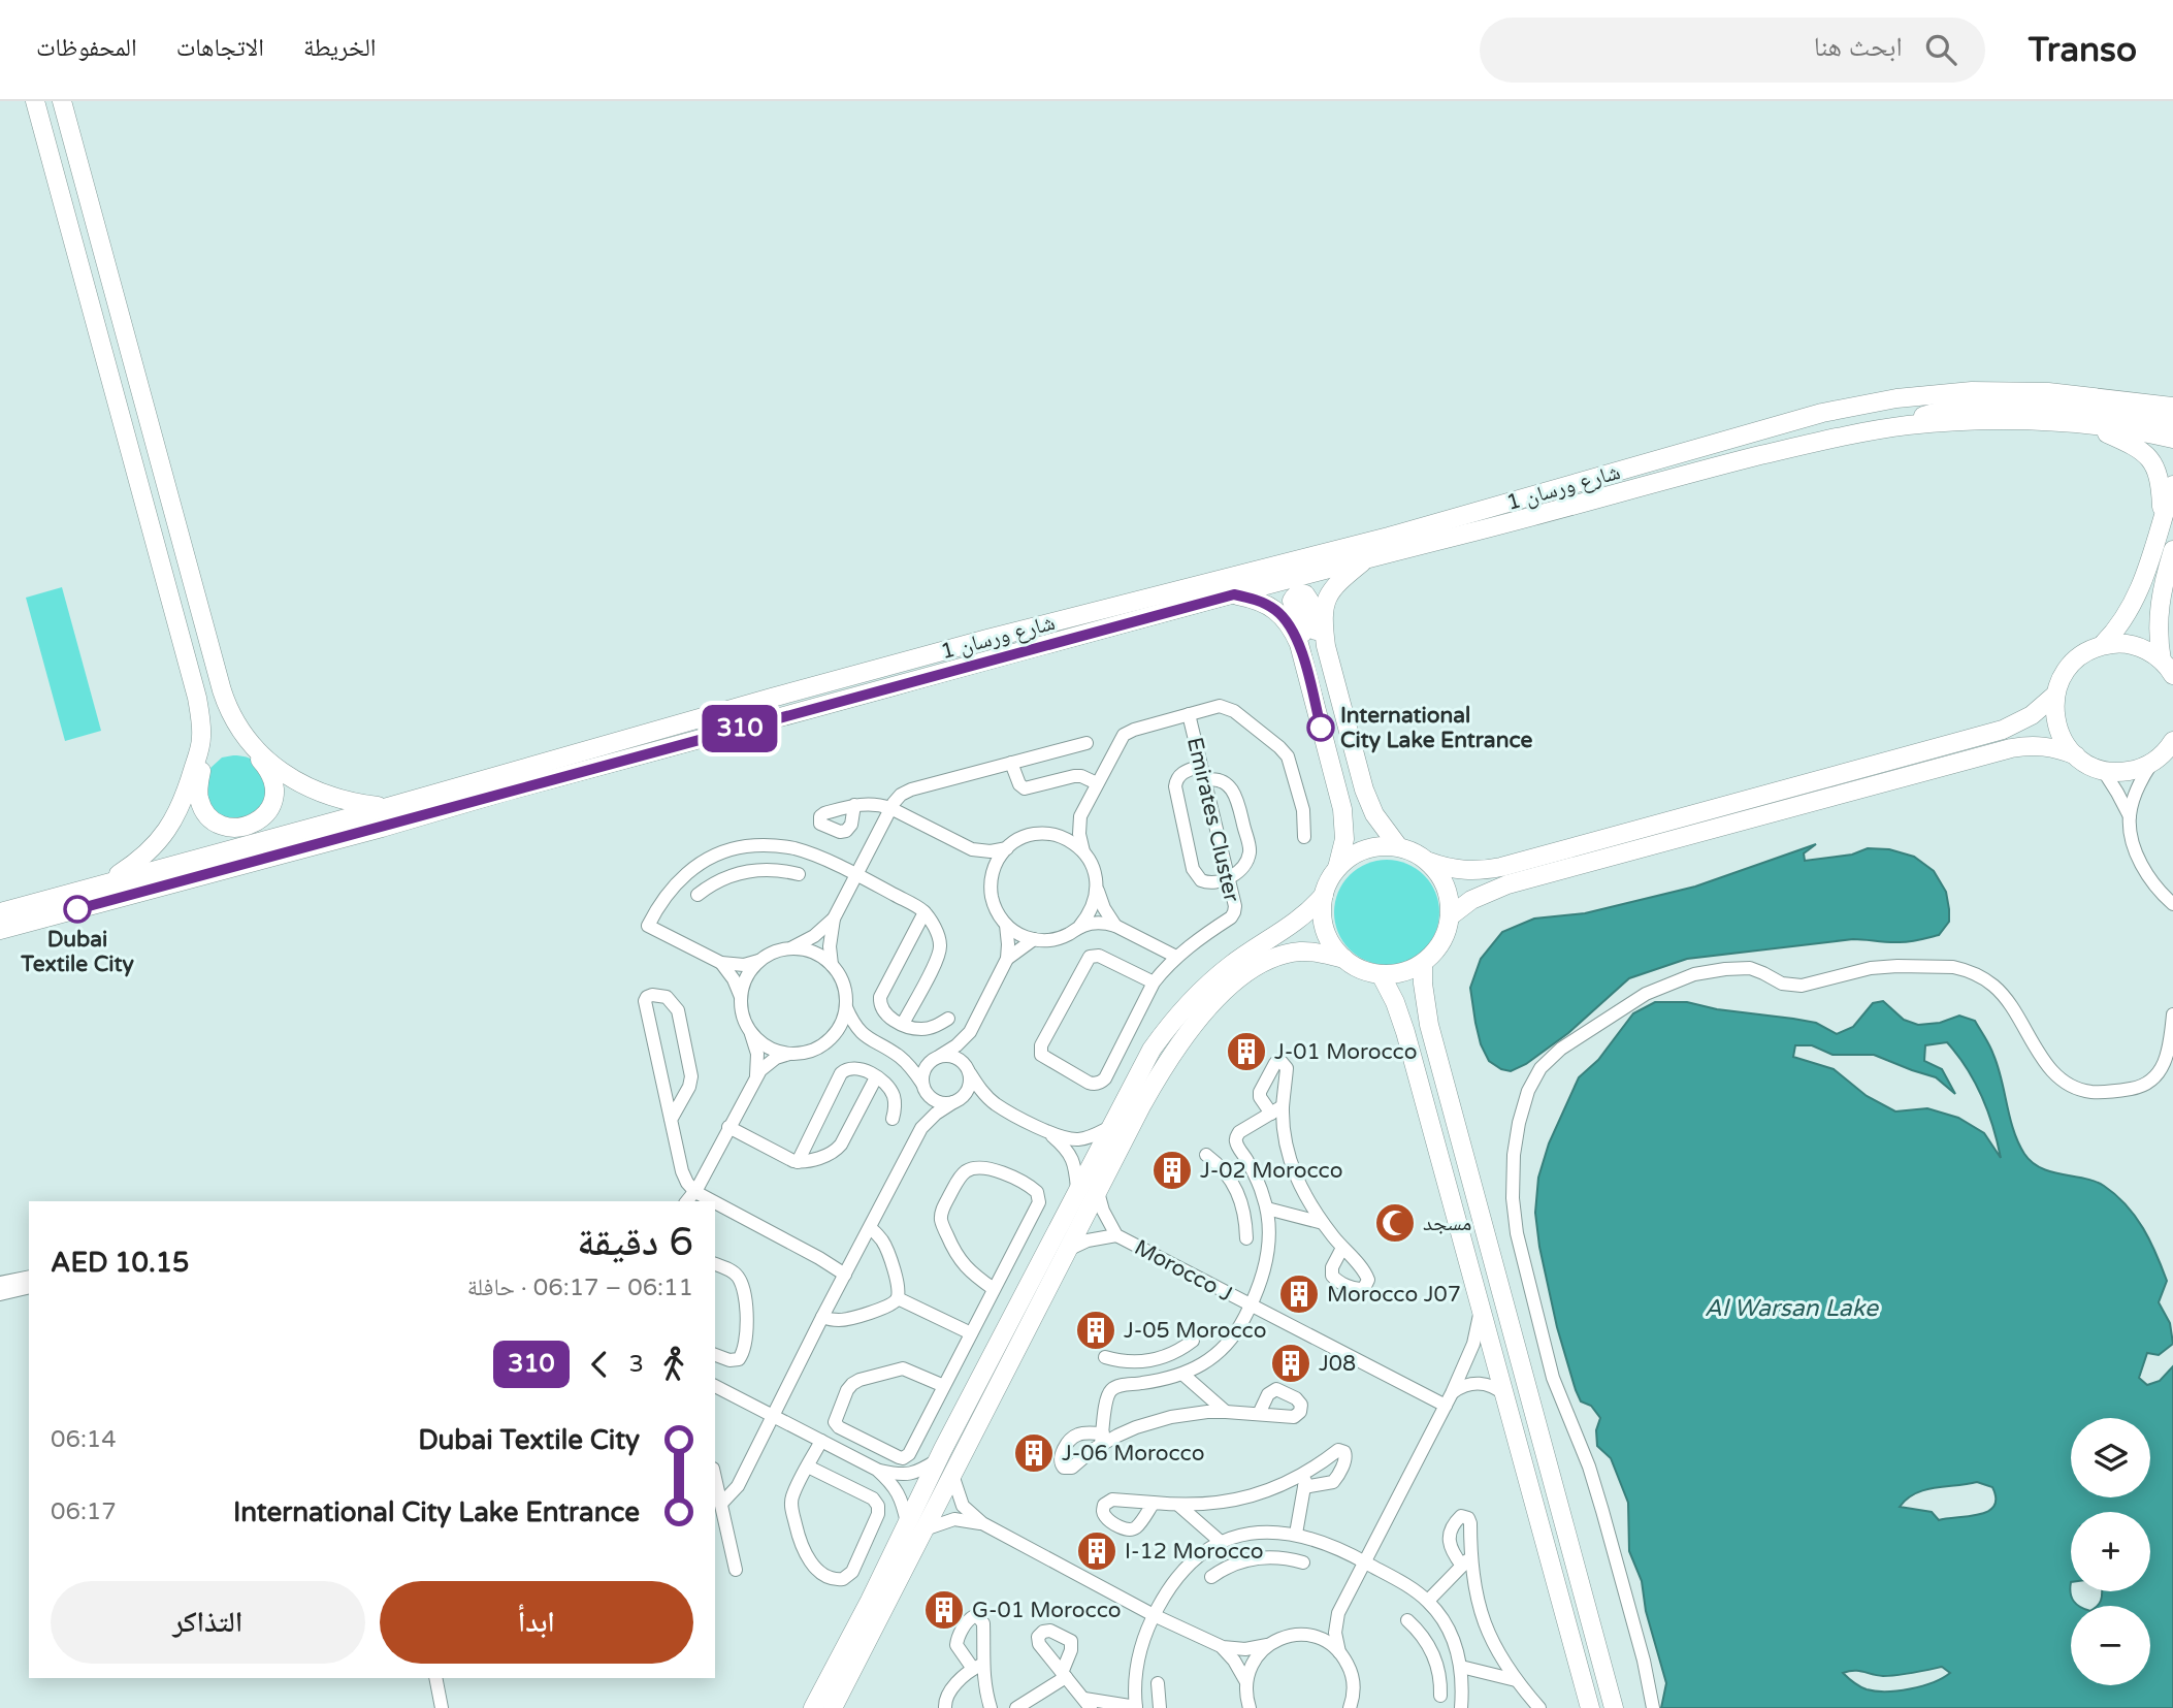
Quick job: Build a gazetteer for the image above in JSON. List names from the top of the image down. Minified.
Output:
{"streets":{"street":["شارع ورسان 1","Emirates Cluster","Morocco J"]},"water":["Al Warsan Lake"],"places":{"other":["International City Lake Entrance","Dubai Textile City"],"building":["J-01 Morocco","J-02 Morocco","Morocco J07","J-05 Morocco","J08","J-06 Morocco","I-12 Morocco","G-01 Morocco"],"mosque":["مسجد"]},"lines":["bus line 310"],"page":{"header":"Transo","search":"ابحث هنا","nav":["الخريطة","الاتجاهات","المحفوظات"],"on_map":"310","heading":["6 دقيقة","06:11 – 06:17 · حافلة","AED 10.15"],"legs":["3","310"],"list":[{"name":"Dubai Textile City","value":"06:14"},{"name":"International City Lake Entrance","value":"06:17"}],"map_buttons":["+","−"],"buttons":["ابدأ","التذاكر"]}}
